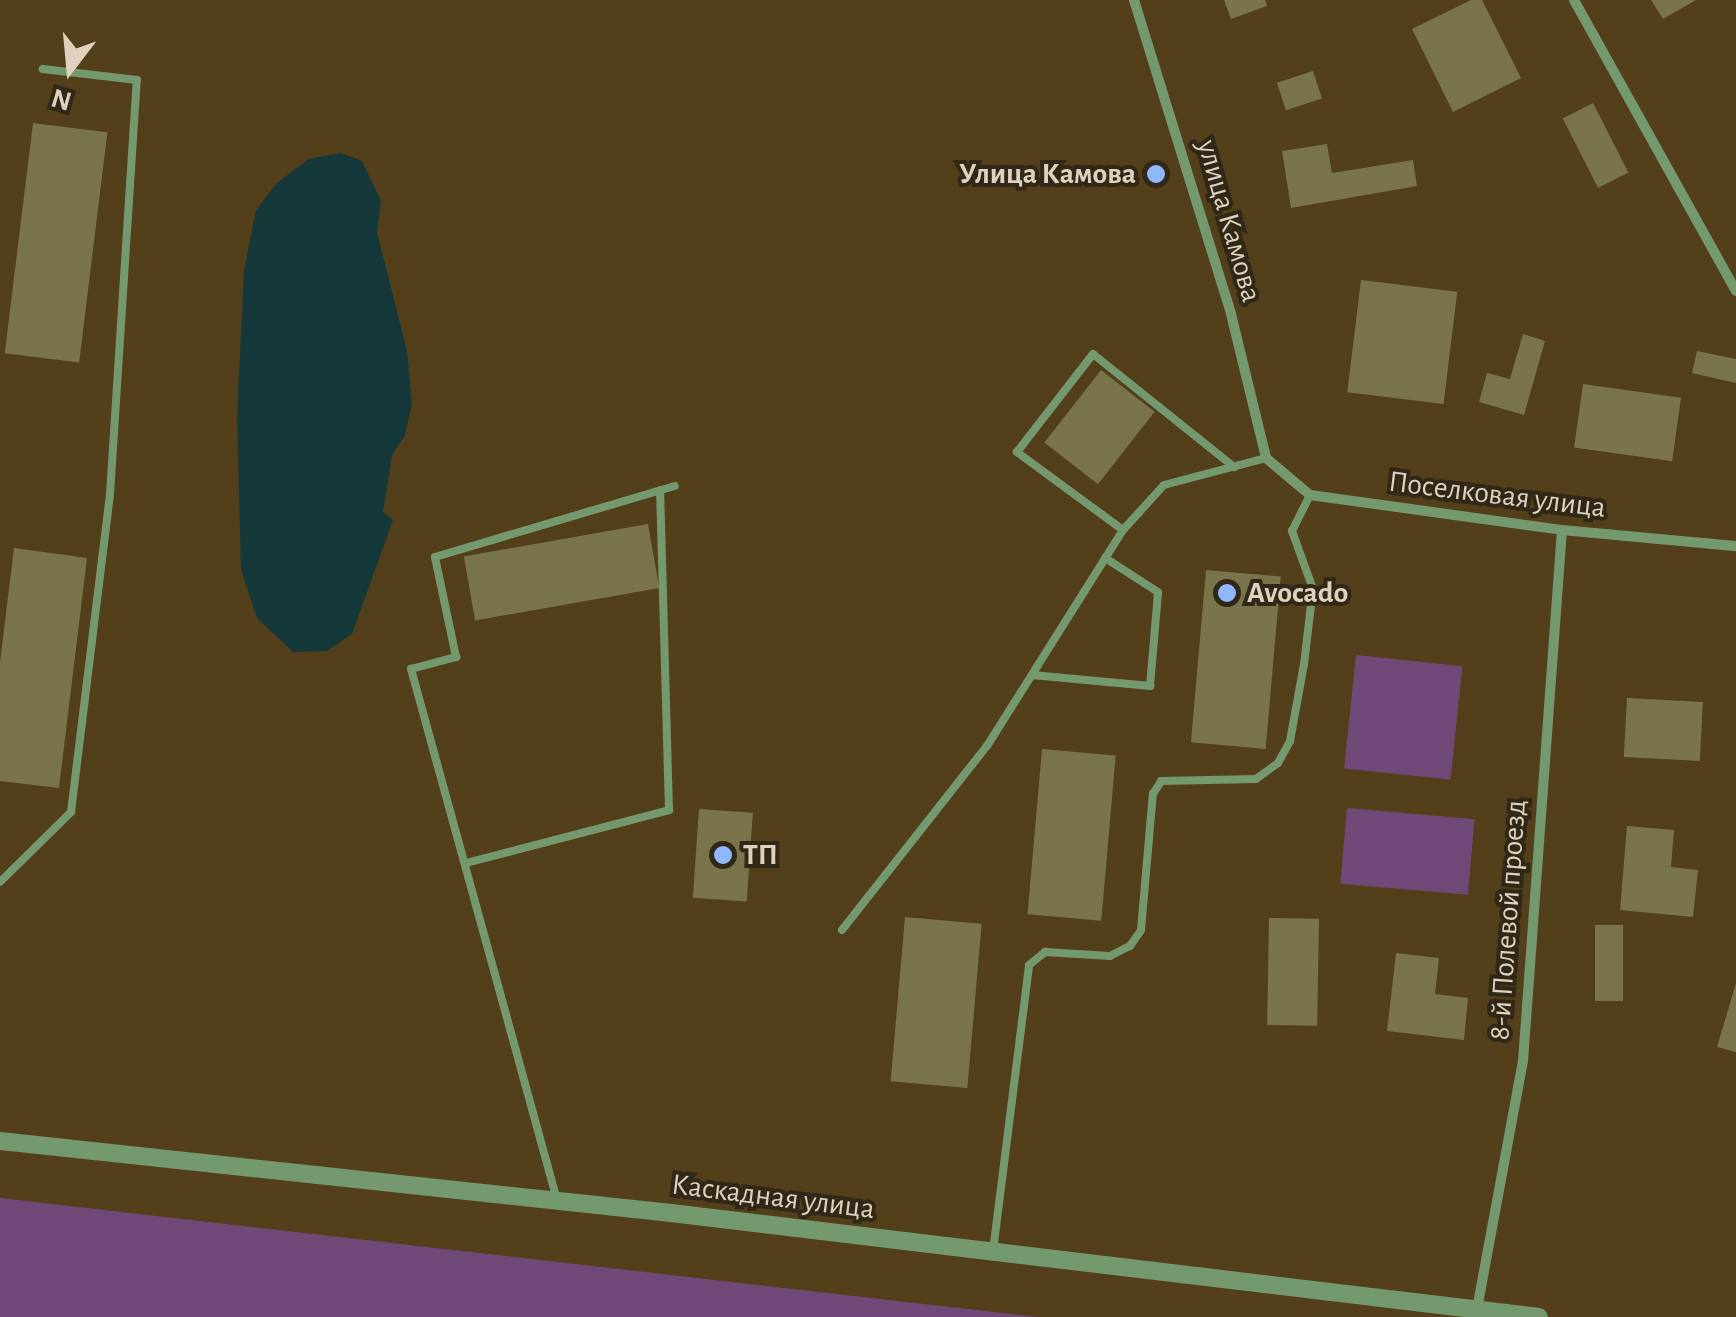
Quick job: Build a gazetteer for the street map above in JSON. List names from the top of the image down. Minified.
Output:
{"streets":{"street":["улица Камова","Поселковая улица","8-й Полевой проезд","Каскадная улица"]},"crossings":[["Поселковая улица","8-й Полевой проезд"],["8-й Полевой проезд","Каскадная улица"]],"places":["Улица Камова","Avocado","ТП"],"north":"bottom"}
